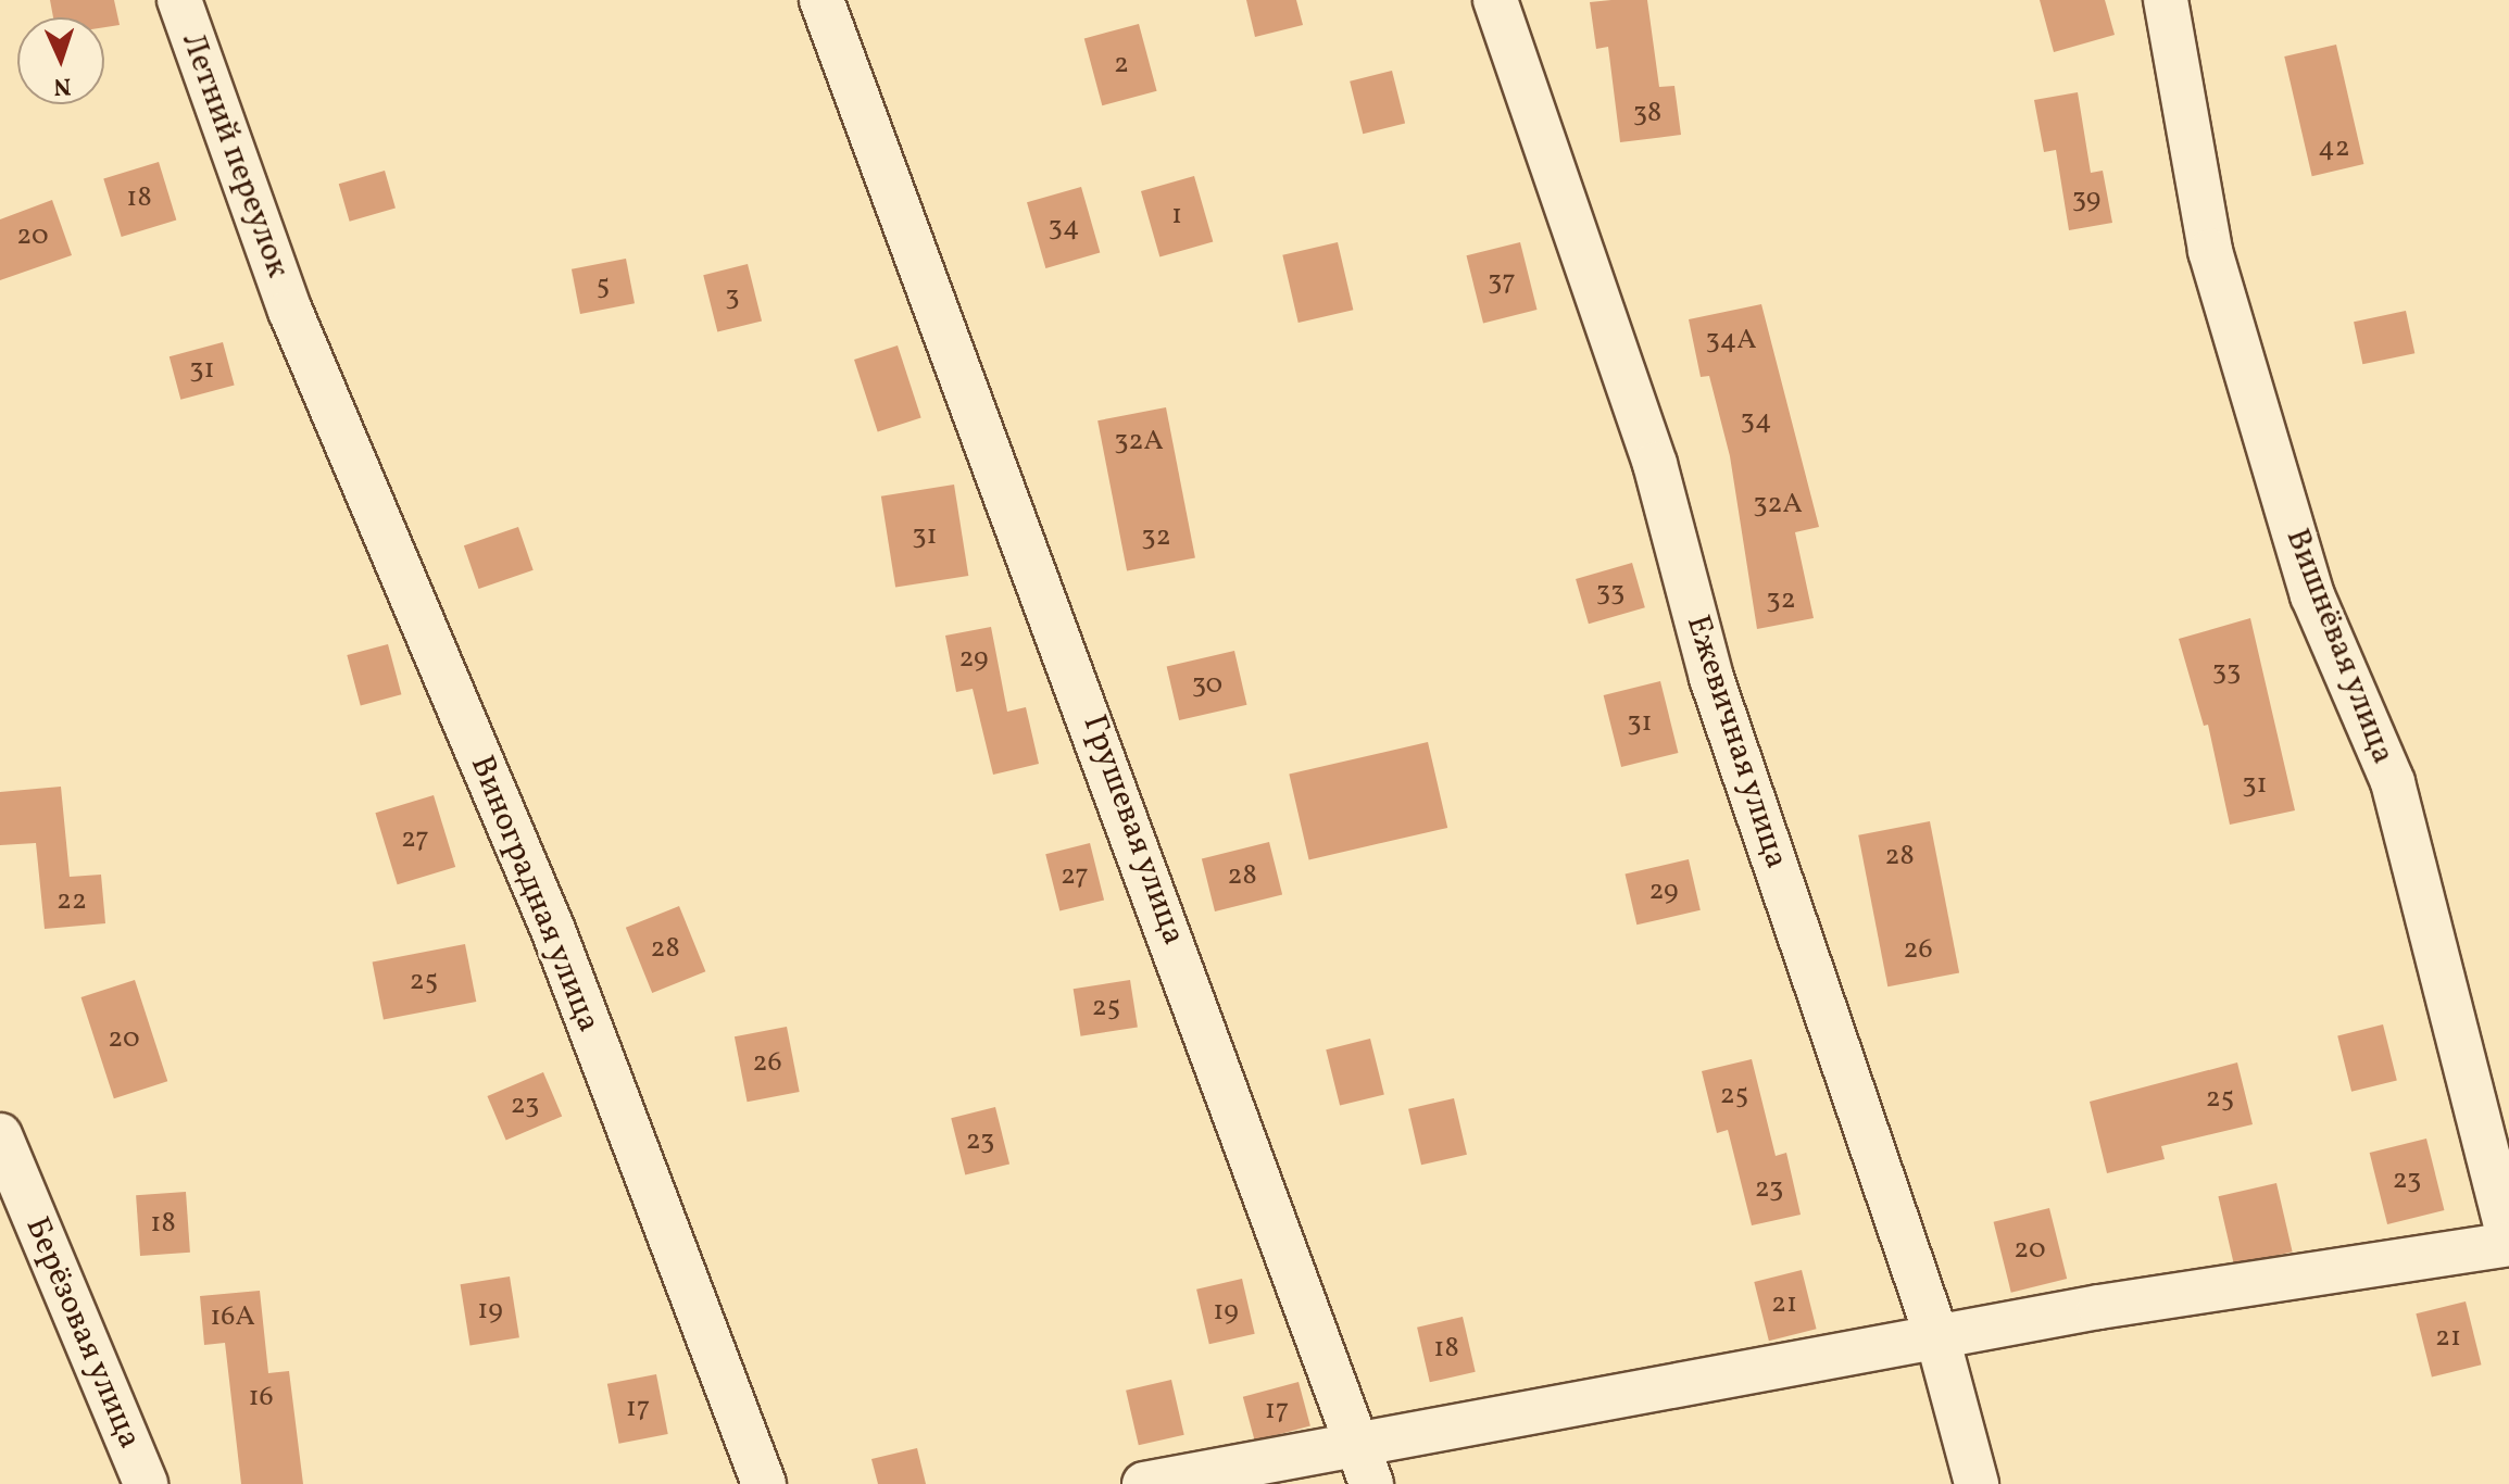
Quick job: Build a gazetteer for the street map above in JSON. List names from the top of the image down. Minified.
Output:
{"streets":{"street":["Летний переулок","Вишнёвая улица","Ежевичная улица","Грушевая улица","Виноградная улица","Берёзовая улица"]},"crossings":[["Летний переулок","Виноградная улица"]],"house_numbers":["2","38","42","18","39","1","34","20","37","5","3","34А","31","34","32А","32А","31","32","33","32","29","33","30","31","31","27","28","27","28","29","22","28","26","25","25","20","26","25","25","23","23","23","23","18","20","21","19","19","16А","21","18","16","17","17"],"north":"bottom"}
